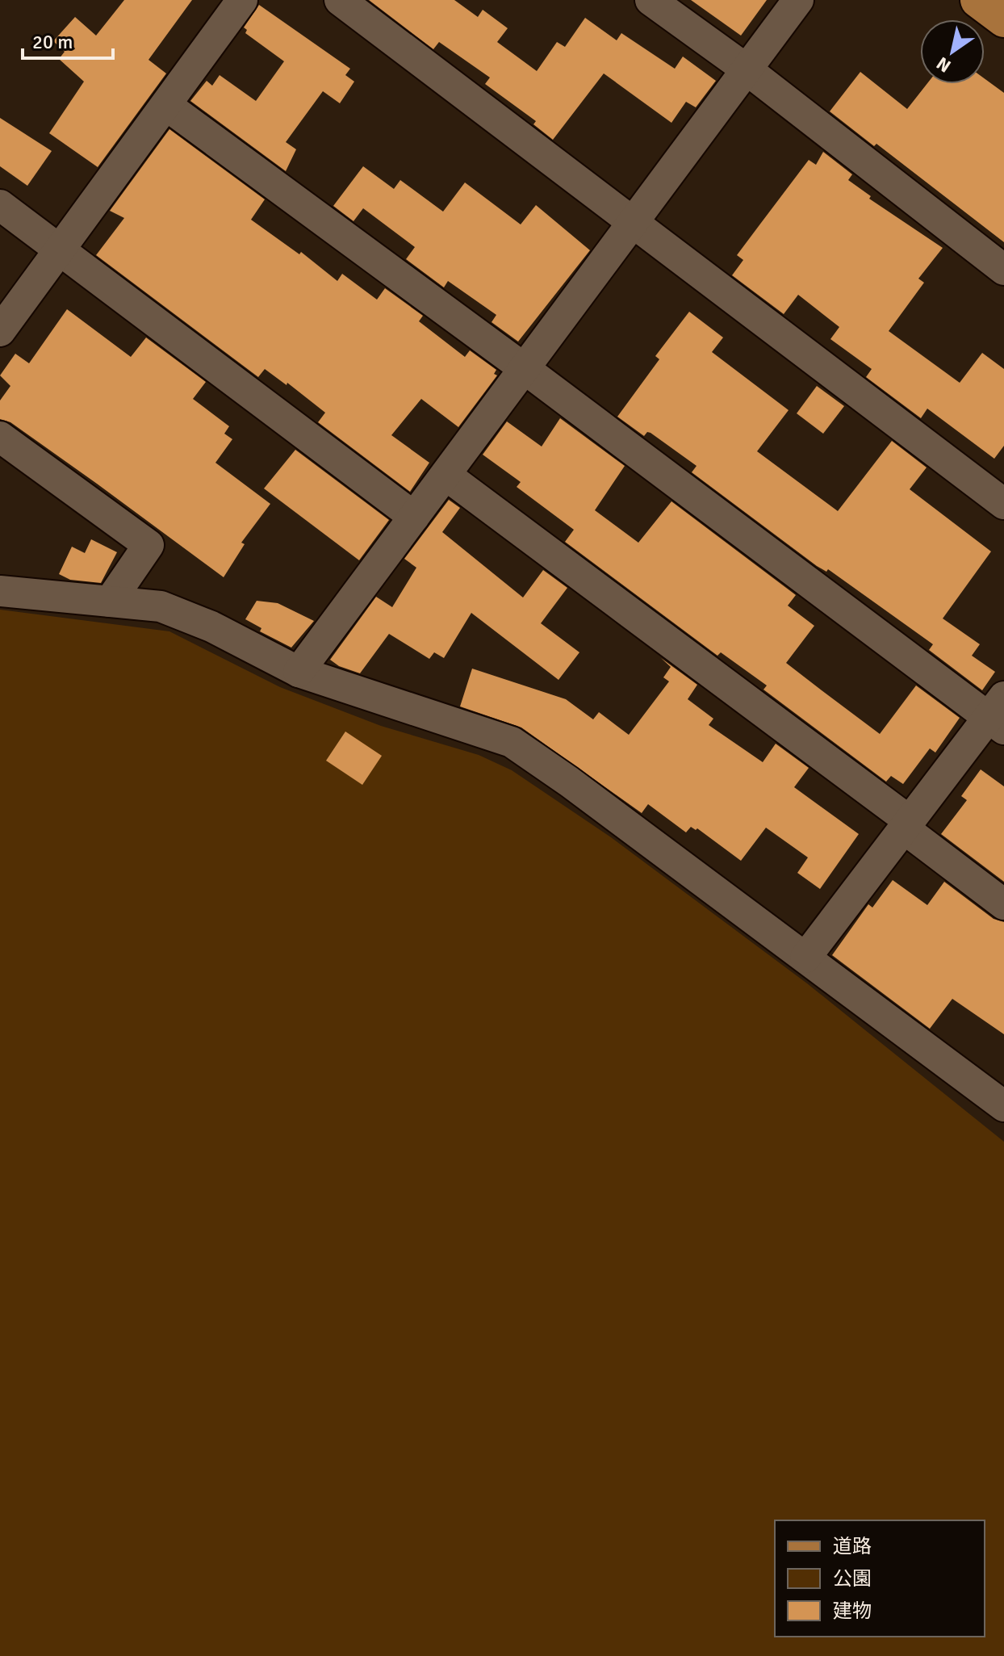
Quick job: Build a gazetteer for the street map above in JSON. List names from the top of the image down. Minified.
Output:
{"legend":["道路","公園","建物"],"scale_bar":"20 m","north":"bottom left"}
